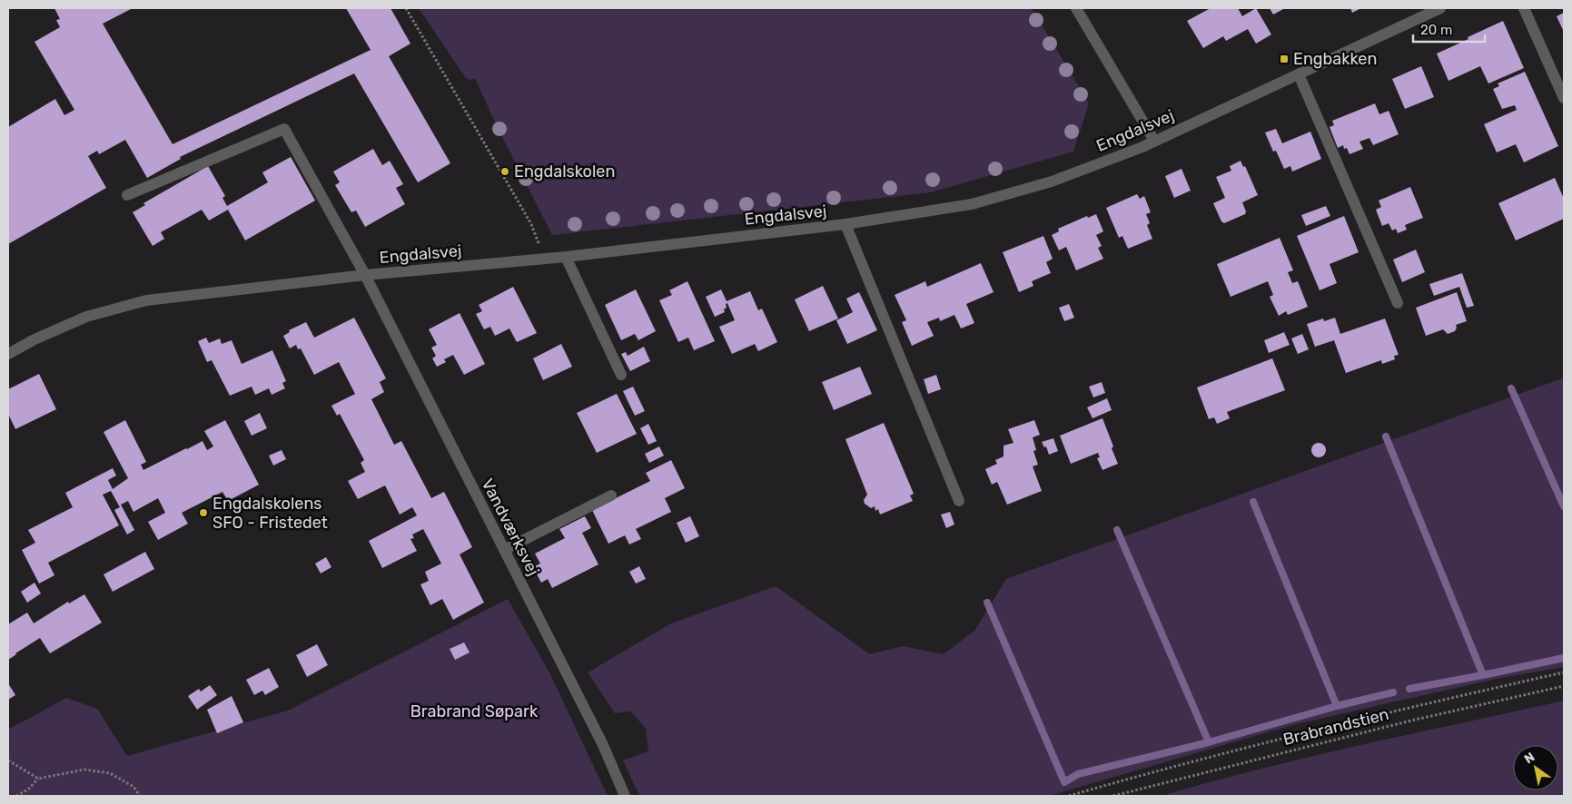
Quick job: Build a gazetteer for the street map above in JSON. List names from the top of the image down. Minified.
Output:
{"streets":{"street":["Engdalsvej","Vandværksvej"],"path":["Brabrandstien"]},"crossings":[["Engdalsvej","Vandværksvej"]],"parks":["Brabrand Søpark"],"places":{"transit":["Engbakken"],"other":["Engdalskolen","Engdalskolens SFO - Fristedet"]},"scale_bar":"20 m","north":"top left"}
